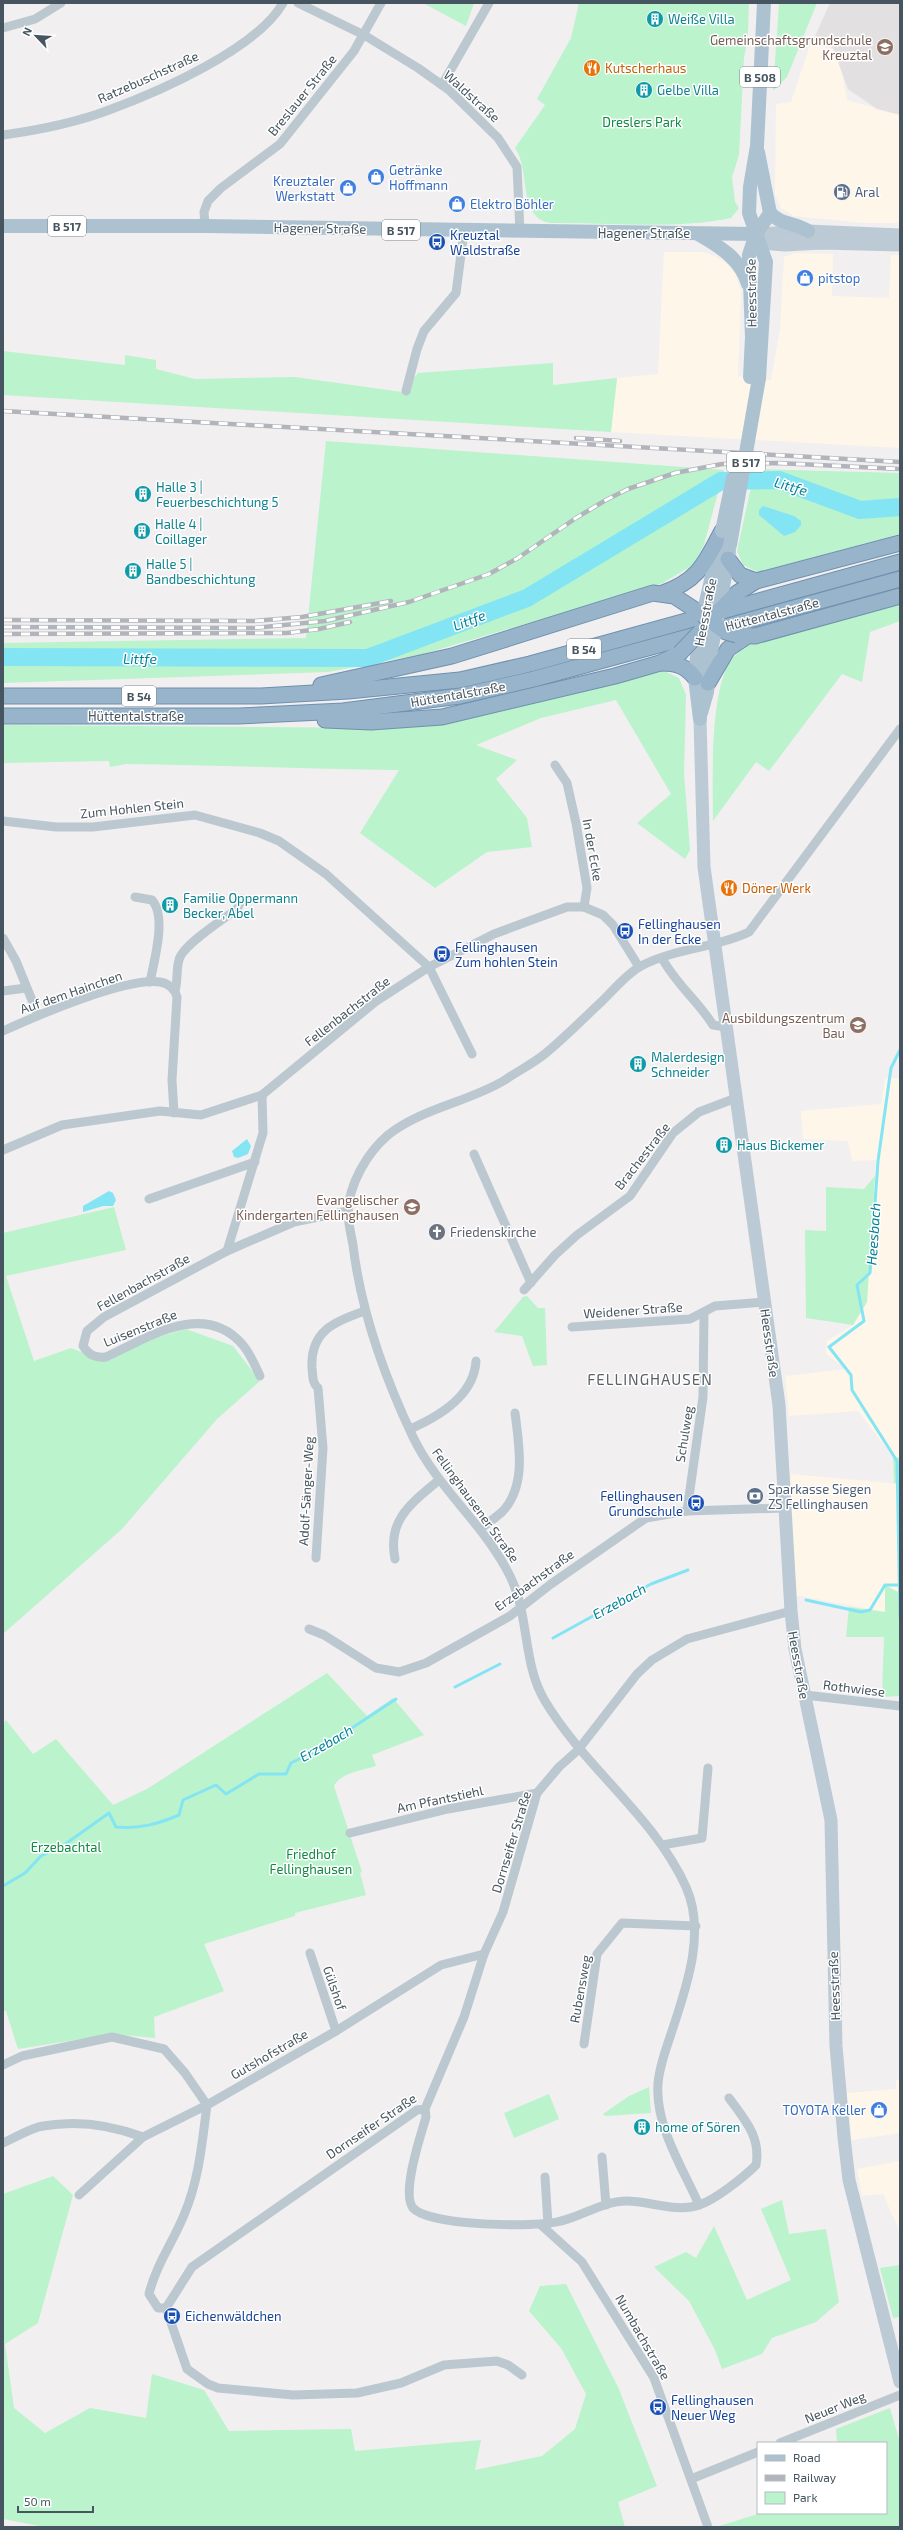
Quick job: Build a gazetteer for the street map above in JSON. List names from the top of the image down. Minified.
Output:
{"streets":{"highway":["Hüttentalstraße","B 54"],"main road":["B 508","B 517","Hagener Straße","Heesstraße"],"street":["Ratzebuschstraße","Breslauer Straße","Waldstraße","Zum Hohlen Stein","In der Ecke","Auf dem Hainchen","Fellenbachstraße","Brachestraße","Weidener Straße","Luisenstraße","Schulweg","Adolf-Sänger-Weg","Fellinghausener Straße","Erzebachstraße","Rothwiese","Am Pfantstiehl","Dornseifer Straße","Gülshof","Rubensweg","Gutshofstraße","Numbachstraße","Neuer Weg"]},"crossings":[["B 508","Hagener Straße"],["B 508","Heesstraße"],["Breslauer Straße","Waldstraße"],["Breslauer Straße","Hagener Straße"],["Waldstraße","Hagener Straße"],["B 517","Hagener Straße"],["B 517","Heesstraße"],["Hagener Straße","Heesstraße"],["Heesstraße","Brachestraße"],["Heesstraße","Weidener Straße"],["Heesstraße","Fellinghausener Straße"],["Heesstraße","Erzebachstraße"],["Heesstraße","Rothwiese"],["Heesstraße","Dornseifer Straße"],["Zum Hohlen Stein","Fellenbachstraße"],["In der Ecke","Fellenbachstraße"],["Fellenbachstraße","Luisenstraße"],["Fellenbachstraße","Fellinghausener Straße"],["Weidener Straße","Schulweg"],["Schulweg","Erzebachstraße"],["Adolf-Sänger-Weg","Fellinghausener Straße"],["Fellinghausener Straße","Erzebachstraße"],["Fellinghausener Straße","Dornseifer Straße"],["Fellinghausener Straße","Rubensweg"],["Am Pfantstiehl","Dornseifer Straße"],["Dornseifer Straße","Gutshofstraße"],["Gülshof","Gutshofstraße"]],"districts":["FELLINGHAUSEN"],"water":["Littfe","Heesbach","Erzebach"],"parks":["Dreslers Park","Erzebachtal","Friedhof Fellinghausen"],"places":{"building":["Weiße Villa","Gelbe Villa","Halle 3 | Feuerbeschichtung 5","Halle 4 | Coillager","Halle 5 | Bandbeschichtung","Familie Oppermann Becker, Abel","Malerdesign Schneider","Haus Bickemer","home of Sören"],"school or university":["Gemeinschaftsgrundschule Kreuztal","Ausbildungszentrum Bau","Evangelischer Kindergarten Fellinghausen"],"restaurant":["Kutscherhaus","Döner Werk"],"shop":["Getränke Hoffmann","Kreuztaler Werkstatt","Elektro Böhler","pitstop","TOYOTA Keller"],"fuel station":["Aral"],"bus stop":["Kreuztal Waldstraße","Fellinghausen In der Ecke","Fellinghausen Zum hohlen Stein","Fellinghausen Grundschule","Eichenwäldchen","Fellinghausen Neuer Weg"],"church":["Friedenskirche"],"bank":["Sparkasse Siegen ZS Fellinghausen"]},"legend":["Road","Railway","Park"],"scale_bar":"50 m","north":"top left"}
